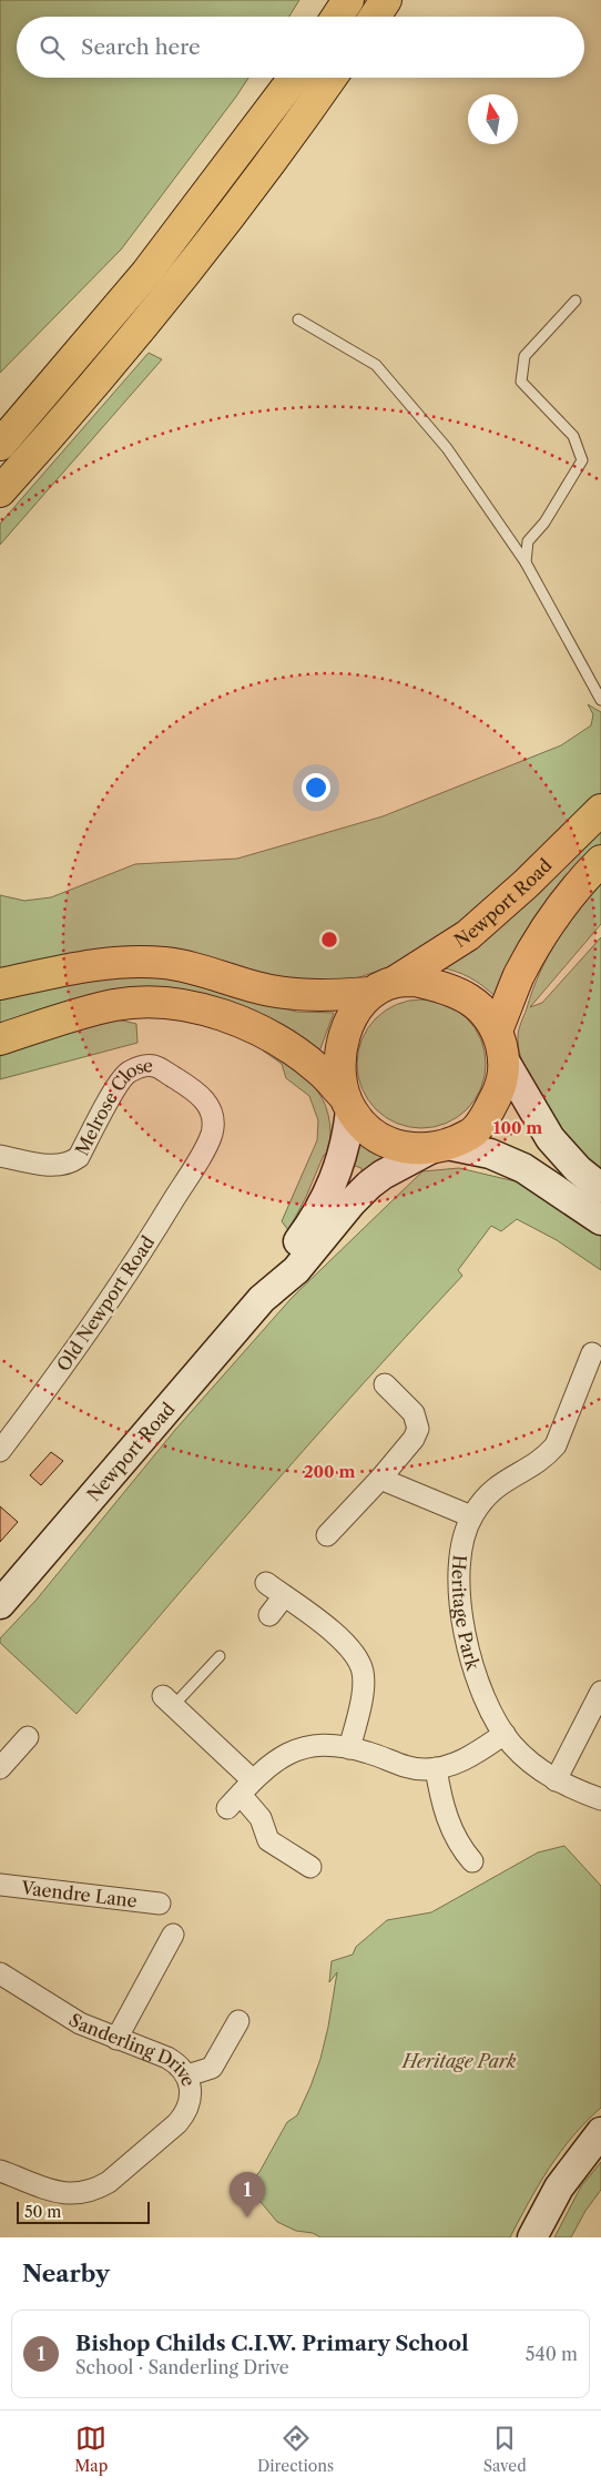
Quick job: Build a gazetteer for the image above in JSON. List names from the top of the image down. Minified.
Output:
{"streets":{"main road":["Newport Road"],"street":["Melrose Close","Old Newport Road","Heritage Park","Vaendre Lane","Sanderling Drive"]},"crossings":[["Melrose Close","Old Newport Road"]],"parks":["Heritage Park"],"scale_bar":"50 m","north":"top","page":{"search":"Search here","pins":"1","scale":"50 m","heading":"Nearby","list":[{"mark":"1","name":"Bishop Childs C.I.W. Primary School","note":"School · Sanderling Drive","value":"540 m"}],"nav":["Map","Directions","Saved"]},"rings":["100 m","200 m"]}
